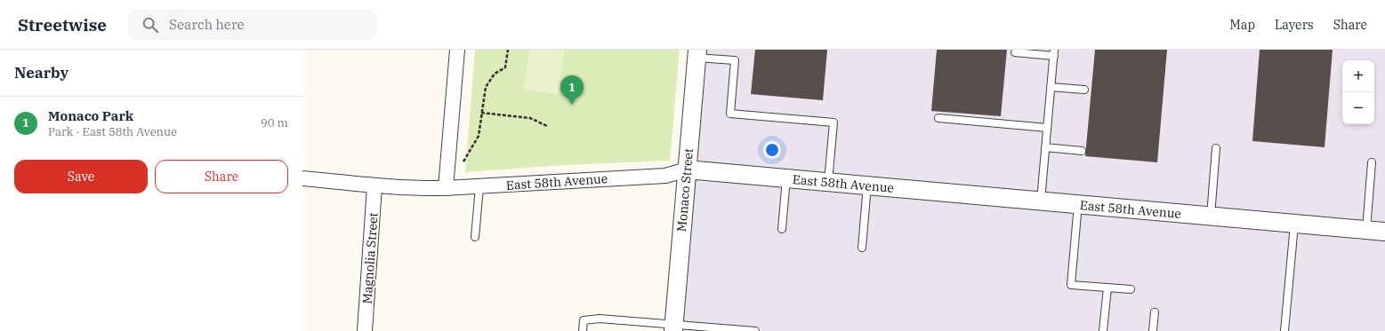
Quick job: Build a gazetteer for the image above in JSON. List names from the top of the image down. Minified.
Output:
{"streets":{"street":["East 58th Avenue","Monaco Street","Magnolia Street"]},"crossings":[["East 58th Avenue","Monaco Street"],["East 58th Avenue","Magnolia Street"]],"page":{"header":"Streetwise","search":"Search here","nav":["Map","Layers","Share"],"heading":"Nearby","map_buttons":["+","−"],"pins":"1","list":[{"mark":"1","name":"Monaco Park","note":"Park · East 58th Avenue","value":"90 m"}],"buttons":["Save","Share"]}}
